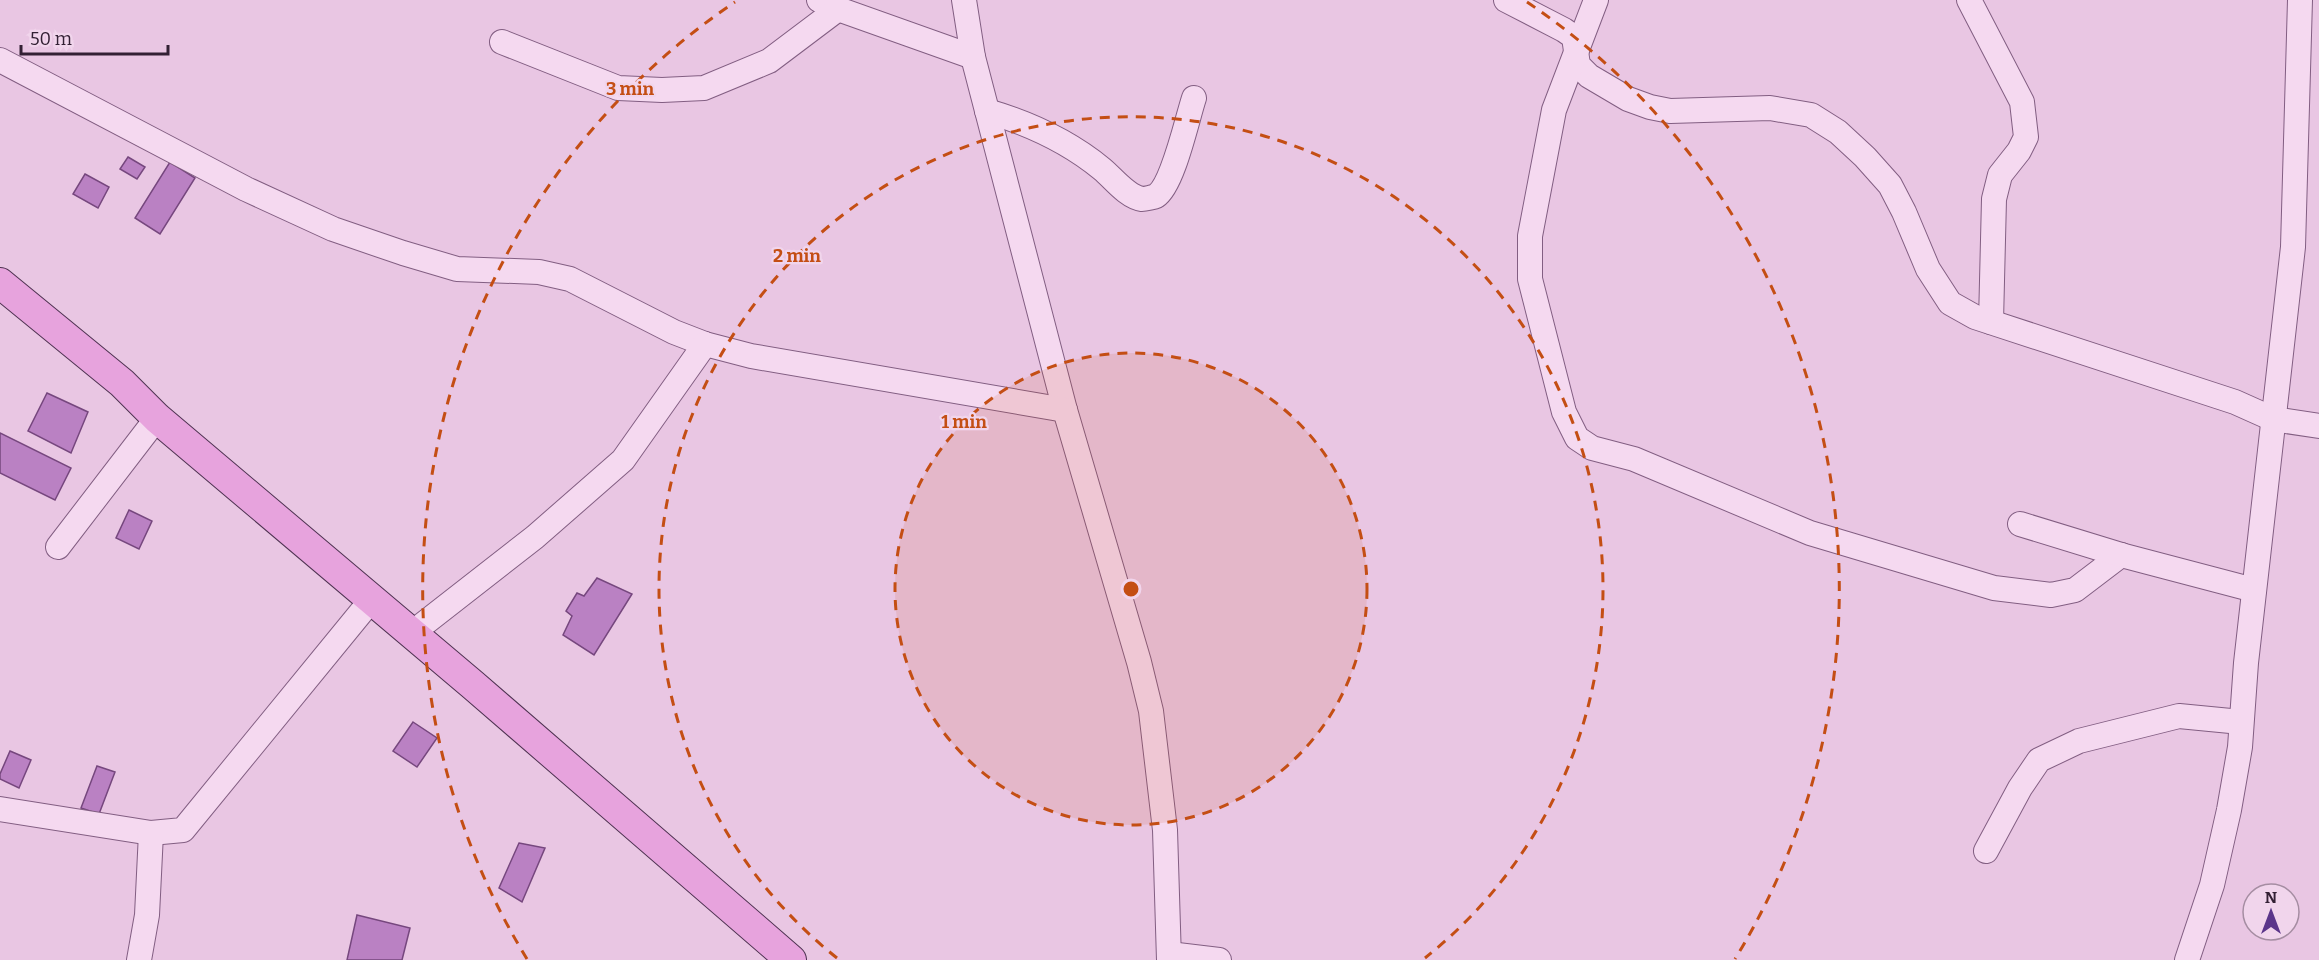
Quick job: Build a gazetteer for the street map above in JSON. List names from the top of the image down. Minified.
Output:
{"scale_bar":"50 m","north":"top","rings":["3 min","2 min","1 min"]}
